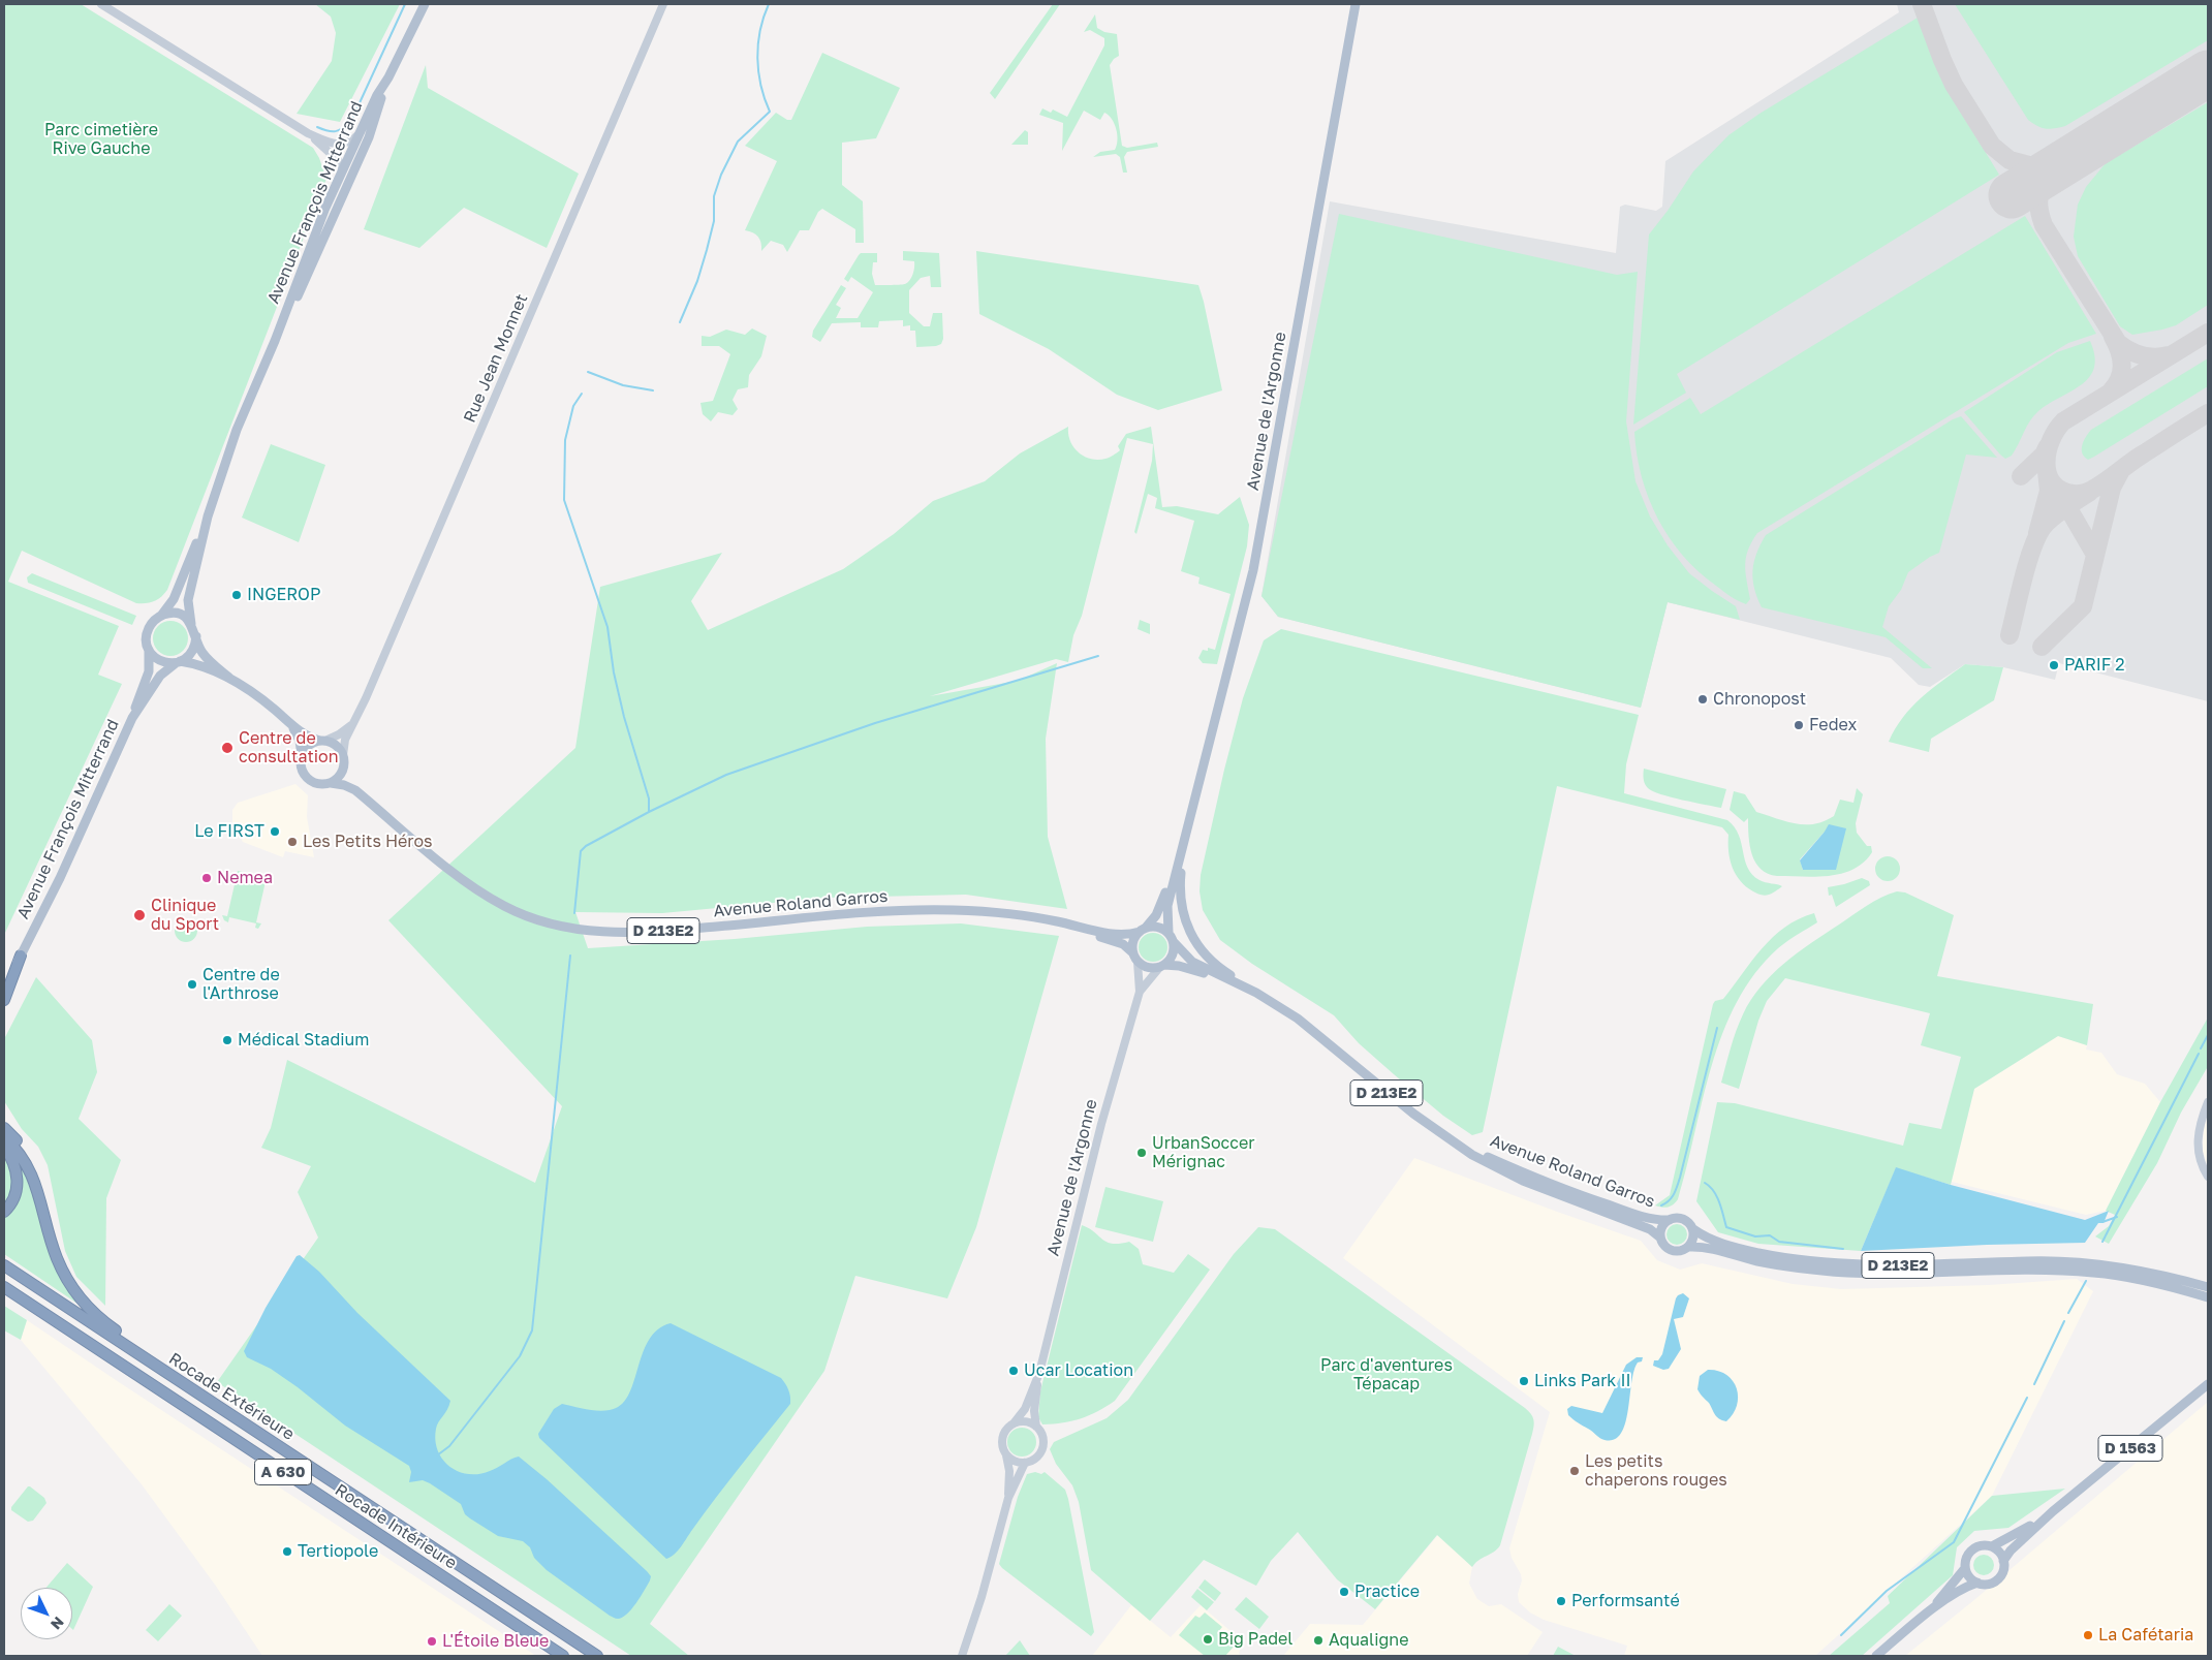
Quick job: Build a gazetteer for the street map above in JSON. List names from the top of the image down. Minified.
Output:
{"streets":{"highway":["Rocade Extérieure","A 630","Rocade Intérieure"],"main road":["Avenue François Mitterrand","Avenue de l'Argonne","Avenue Roland Garros","D 213E2","D 1563"],"street":["Rue Jean Monnet"]},"crossings":[["Rue Jean Monnet","Avenue Roland Garros"],["Avenue de l'Argonne","Avenue Roland Garros"],["Avenue Roland Garros","D 213E2"]],"parks":["Parc cimetière Rive Gauche","Parc d'aventures Tépacap"],"places":["INGEROP","PARIF 2","Chronopost","Fedex","Centre de consultation","Le FIRST","Les Petits Héros","Nemea","Clinique du Sport","Centre de l'Arthrose","Médical Stadium","UrbanSoccer Mérignac","Ucar Location","Links Park II","Les petits chaperons rouges","Tertiopole","Practice","Performsanté","La Cafétaria","Big Padel","Aqualigne","L'Étoile Bleue"],"north":"bottom right"}
